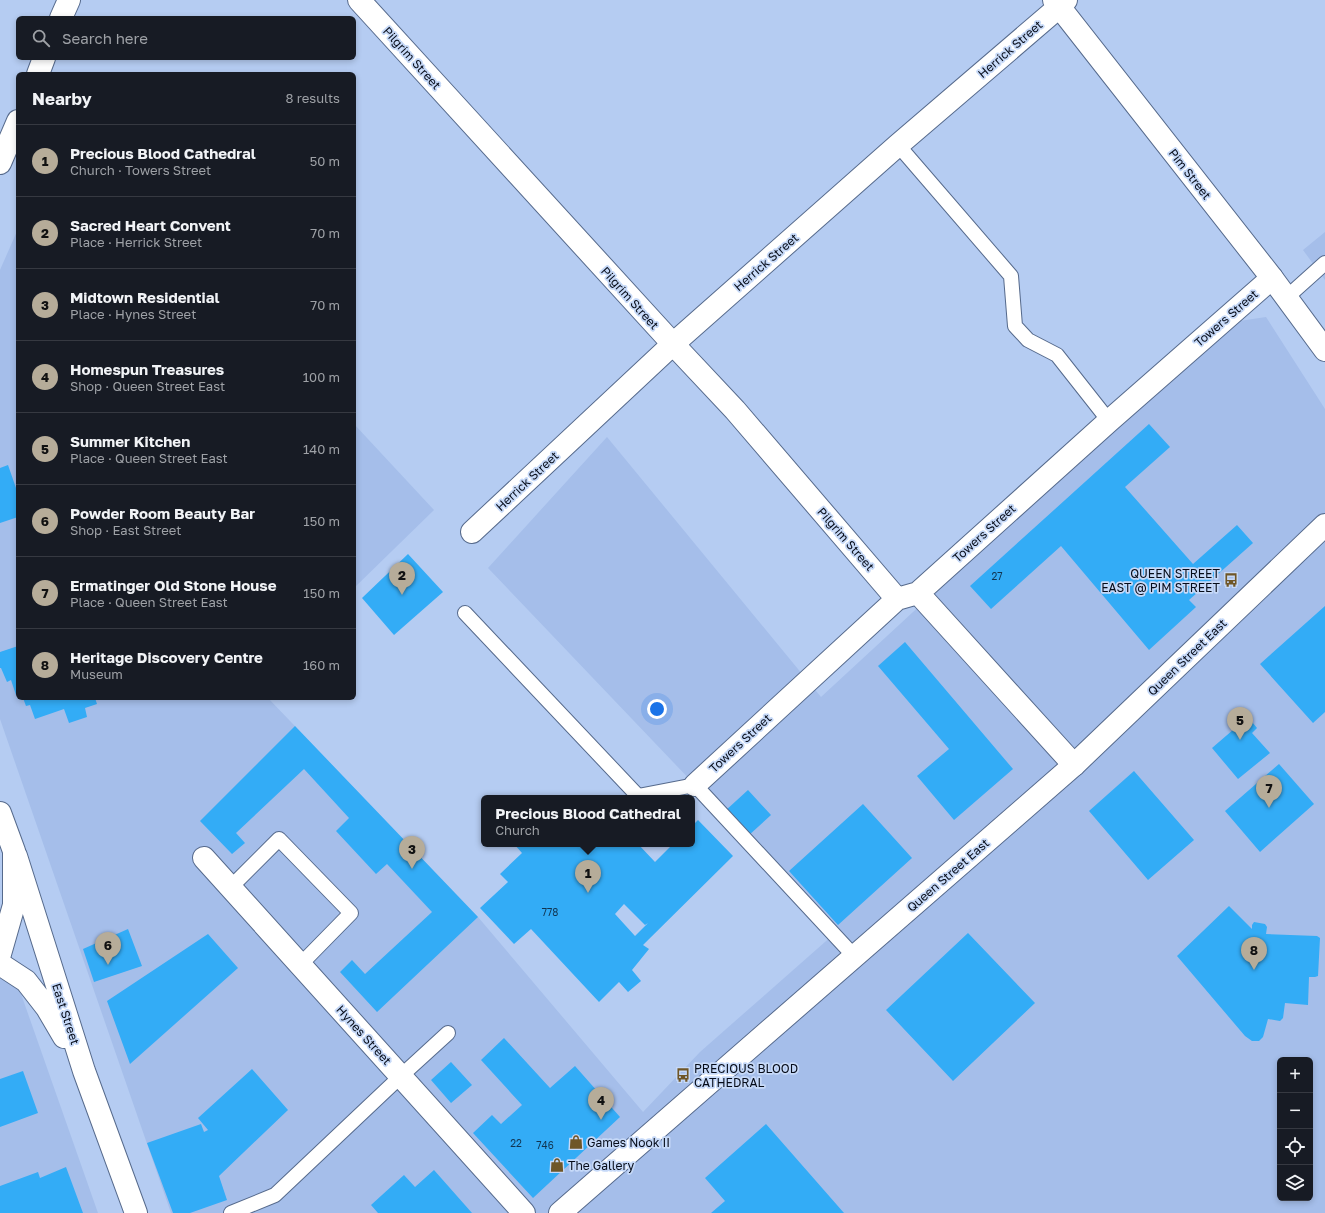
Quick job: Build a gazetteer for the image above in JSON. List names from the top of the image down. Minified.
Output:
{"streets":{"street":["Herrick Street","Pilgrim Street","Pim Street","Towers Street","Queen Street East","East Street","Hynes Street"]},"crossings":[["Herrick Street","Pilgrim Street"],["Herrick Street","Pim Street"],["Pilgrim Street","Towers Street"],["Pim Street","Towers Street"]],"places":{"bus stop":["QUEEN STREET EAST @ PIM STREET","PRECIOUS BLOOD CATHEDRAL"],"shop":["Games Nook II","The Gallery"]},"house_numbers":["27","778","22","746"],"page":{"search":"Search here","heading":["Nearby","8 results"],"list":[{"mark":"1","name":"Precious Blood Cathedral","note":"Church · Towers Street","value":"50 m"},{"mark":"2","name":"Sacred Heart Convent","note":"Place · Herrick Street","value":"70 m"},{"mark":"3","name":"Midtown Residential","note":"Place · Hynes Street","value":"70 m"},{"mark":"4","name":"Homespun Treasures","note":"Shop · Queen Street East","value":"100 m"},{"mark":"5","name":"Summer Kitchen","note":"Place · Queen Street East","value":"140 m"},{"mark":"6","name":"Powder Room Beauty Bar","note":"Shop · East Street","value":"150 m"},{"mark":"7","name":"Ermatinger Old Stone House","note":"Place · Queen Street East","value":"150 m"},{"mark":"8","name":"Heritage Discovery Centre","note":"Museum","value":"160 m"}],"pins":["2","5","7","3","1","6","8","4"],"popup":["Precious Blood Cathedral","Church"],"map_buttons":["+","−"]}}
